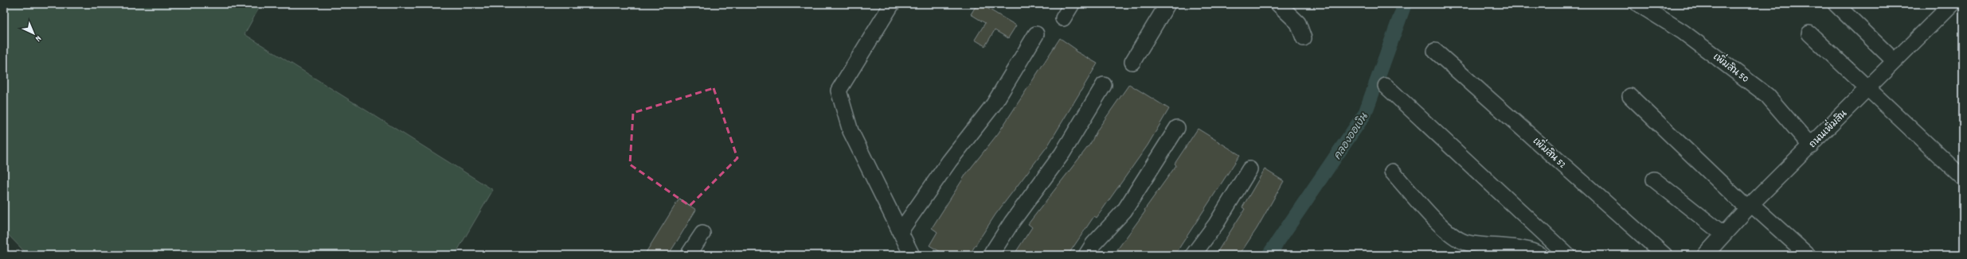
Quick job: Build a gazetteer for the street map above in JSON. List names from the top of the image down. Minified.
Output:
{"streets":{"street":["เพิ่มสิน 50","ถนนเพิ่มสิน","เพิ่มสิน 52"]},"crossings":[["เพิ่มสิน 50","ถนนเพิ่มสิน"]],"water":["คลองออเงิน"],"north":"bottom right"}
